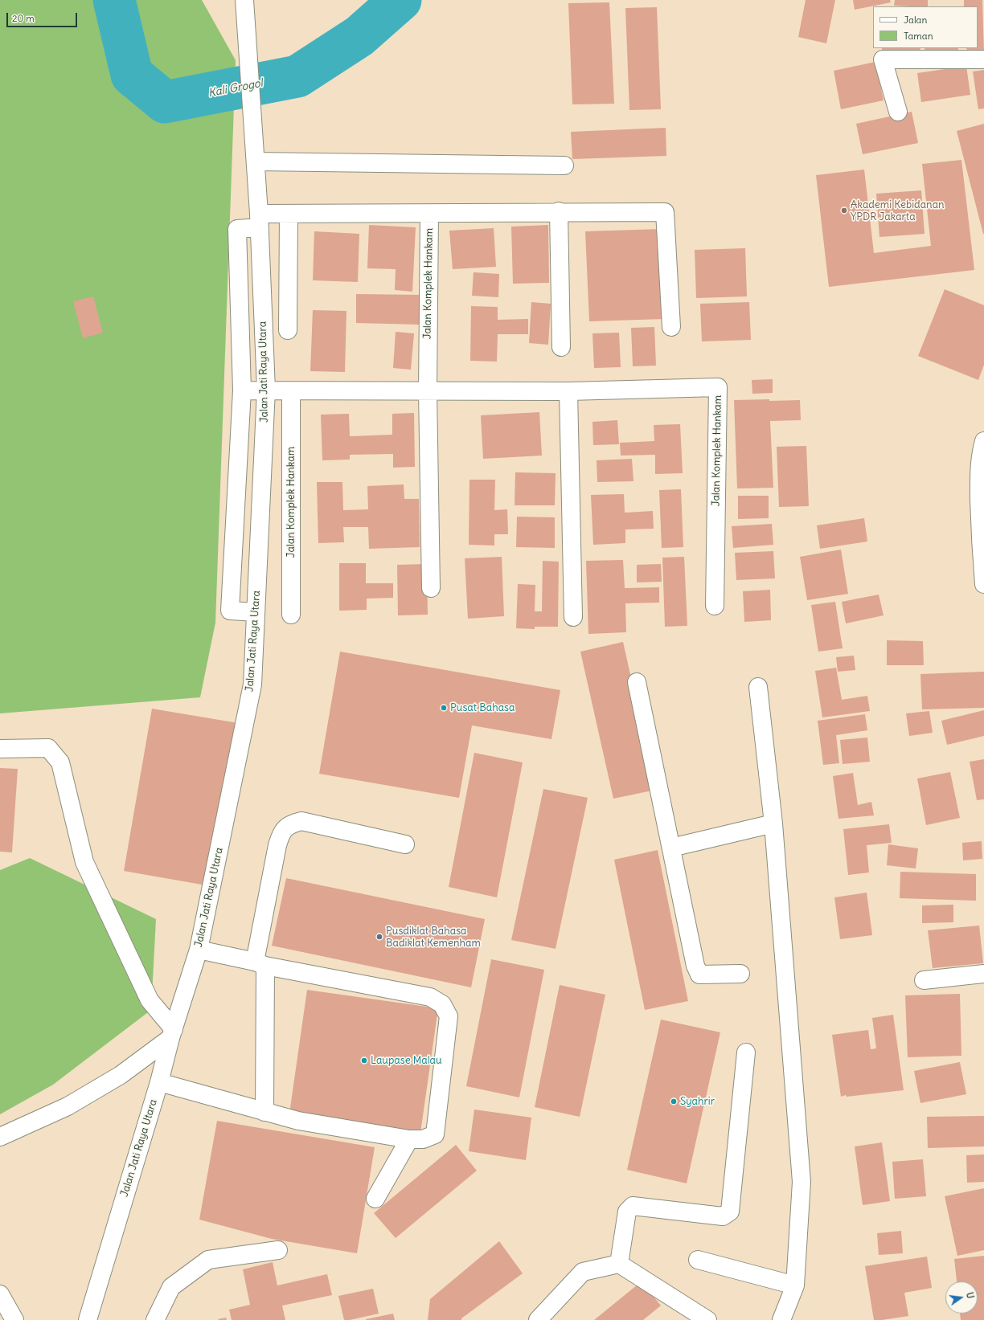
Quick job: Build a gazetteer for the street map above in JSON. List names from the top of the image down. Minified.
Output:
{"streets":{"street":["Jalan Komplek Hankam","Jalan Jati Raya Utara"]},"crossings":[["Jalan Komplek Hankam","Jalan Jati Raya Utara"]],"water":["Kali Grogol"],"places":["Akademi Kebidanan YPDR Jakarta","Pusat Bahasa","Pusdiklat Bahasa Badiklat Kemenham","Laupase Malau","Syahrir"],"legend":["Jalan","Taman"],"scale_bar":"20 m","north":"right"}
